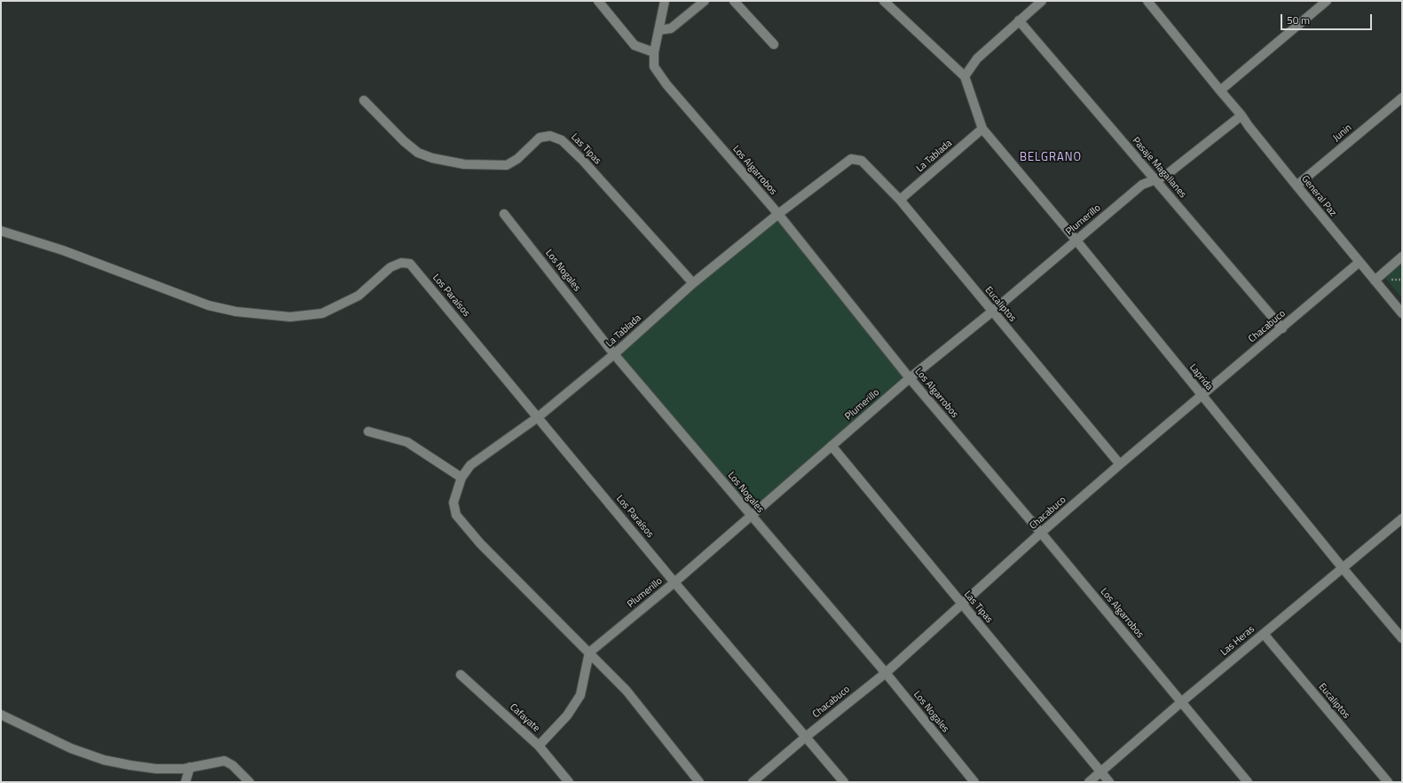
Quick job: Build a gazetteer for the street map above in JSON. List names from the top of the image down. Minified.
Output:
{"streets":{"street":["Junin","Las Tipas","La Tablada","Pasaje Magallanes","Los Algarrobos","General Paz","Plumerillo","Los Nogales","Los Paraísos","Eucaliptos","Chacabuco","Laprida","Las Heras","Cafayate"]},"crossings":[["Junin","General Paz"],["Las Tipas","La Tablada"],["Las Tipas","Plumerillo"],["Las Tipas","Chacabuco"],["Las Tipas","Las Heras"],["La Tablada","Los Algarrobos"],["La Tablada","Plumerillo"],["La Tablada","Los Nogales"],["La Tablada","Los Paraísos"],["La Tablada","Eucaliptos"],["La Tablada","Laprida"],["Pasaje Magallanes","Plumerillo"],["Pasaje Magallanes","Chacabuco"],["Los Algarrobos","Plumerillo"],["Los Algarrobos","Chacabuco"],["Los Algarrobos","Las Heras"],["General Paz","Plumerillo"],["General Paz","Chacabuco"],["Plumerillo","Los Nogales"],["Plumerillo","Los Paraísos"],["Plumerillo","Eucaliptos"],["Plumerillo","Laprida"],["Los Nogales","Chacabuco"],["Los Paraísos","Chacabuco"],["Eucaliptos","Chacabuco"],["Eucaliptos","Las Heras"],["Chacabuco","Laprida"],["Laprida","Las Heras"]],"districts":["BELGRANO"],"scale_bar":"50 m"}
